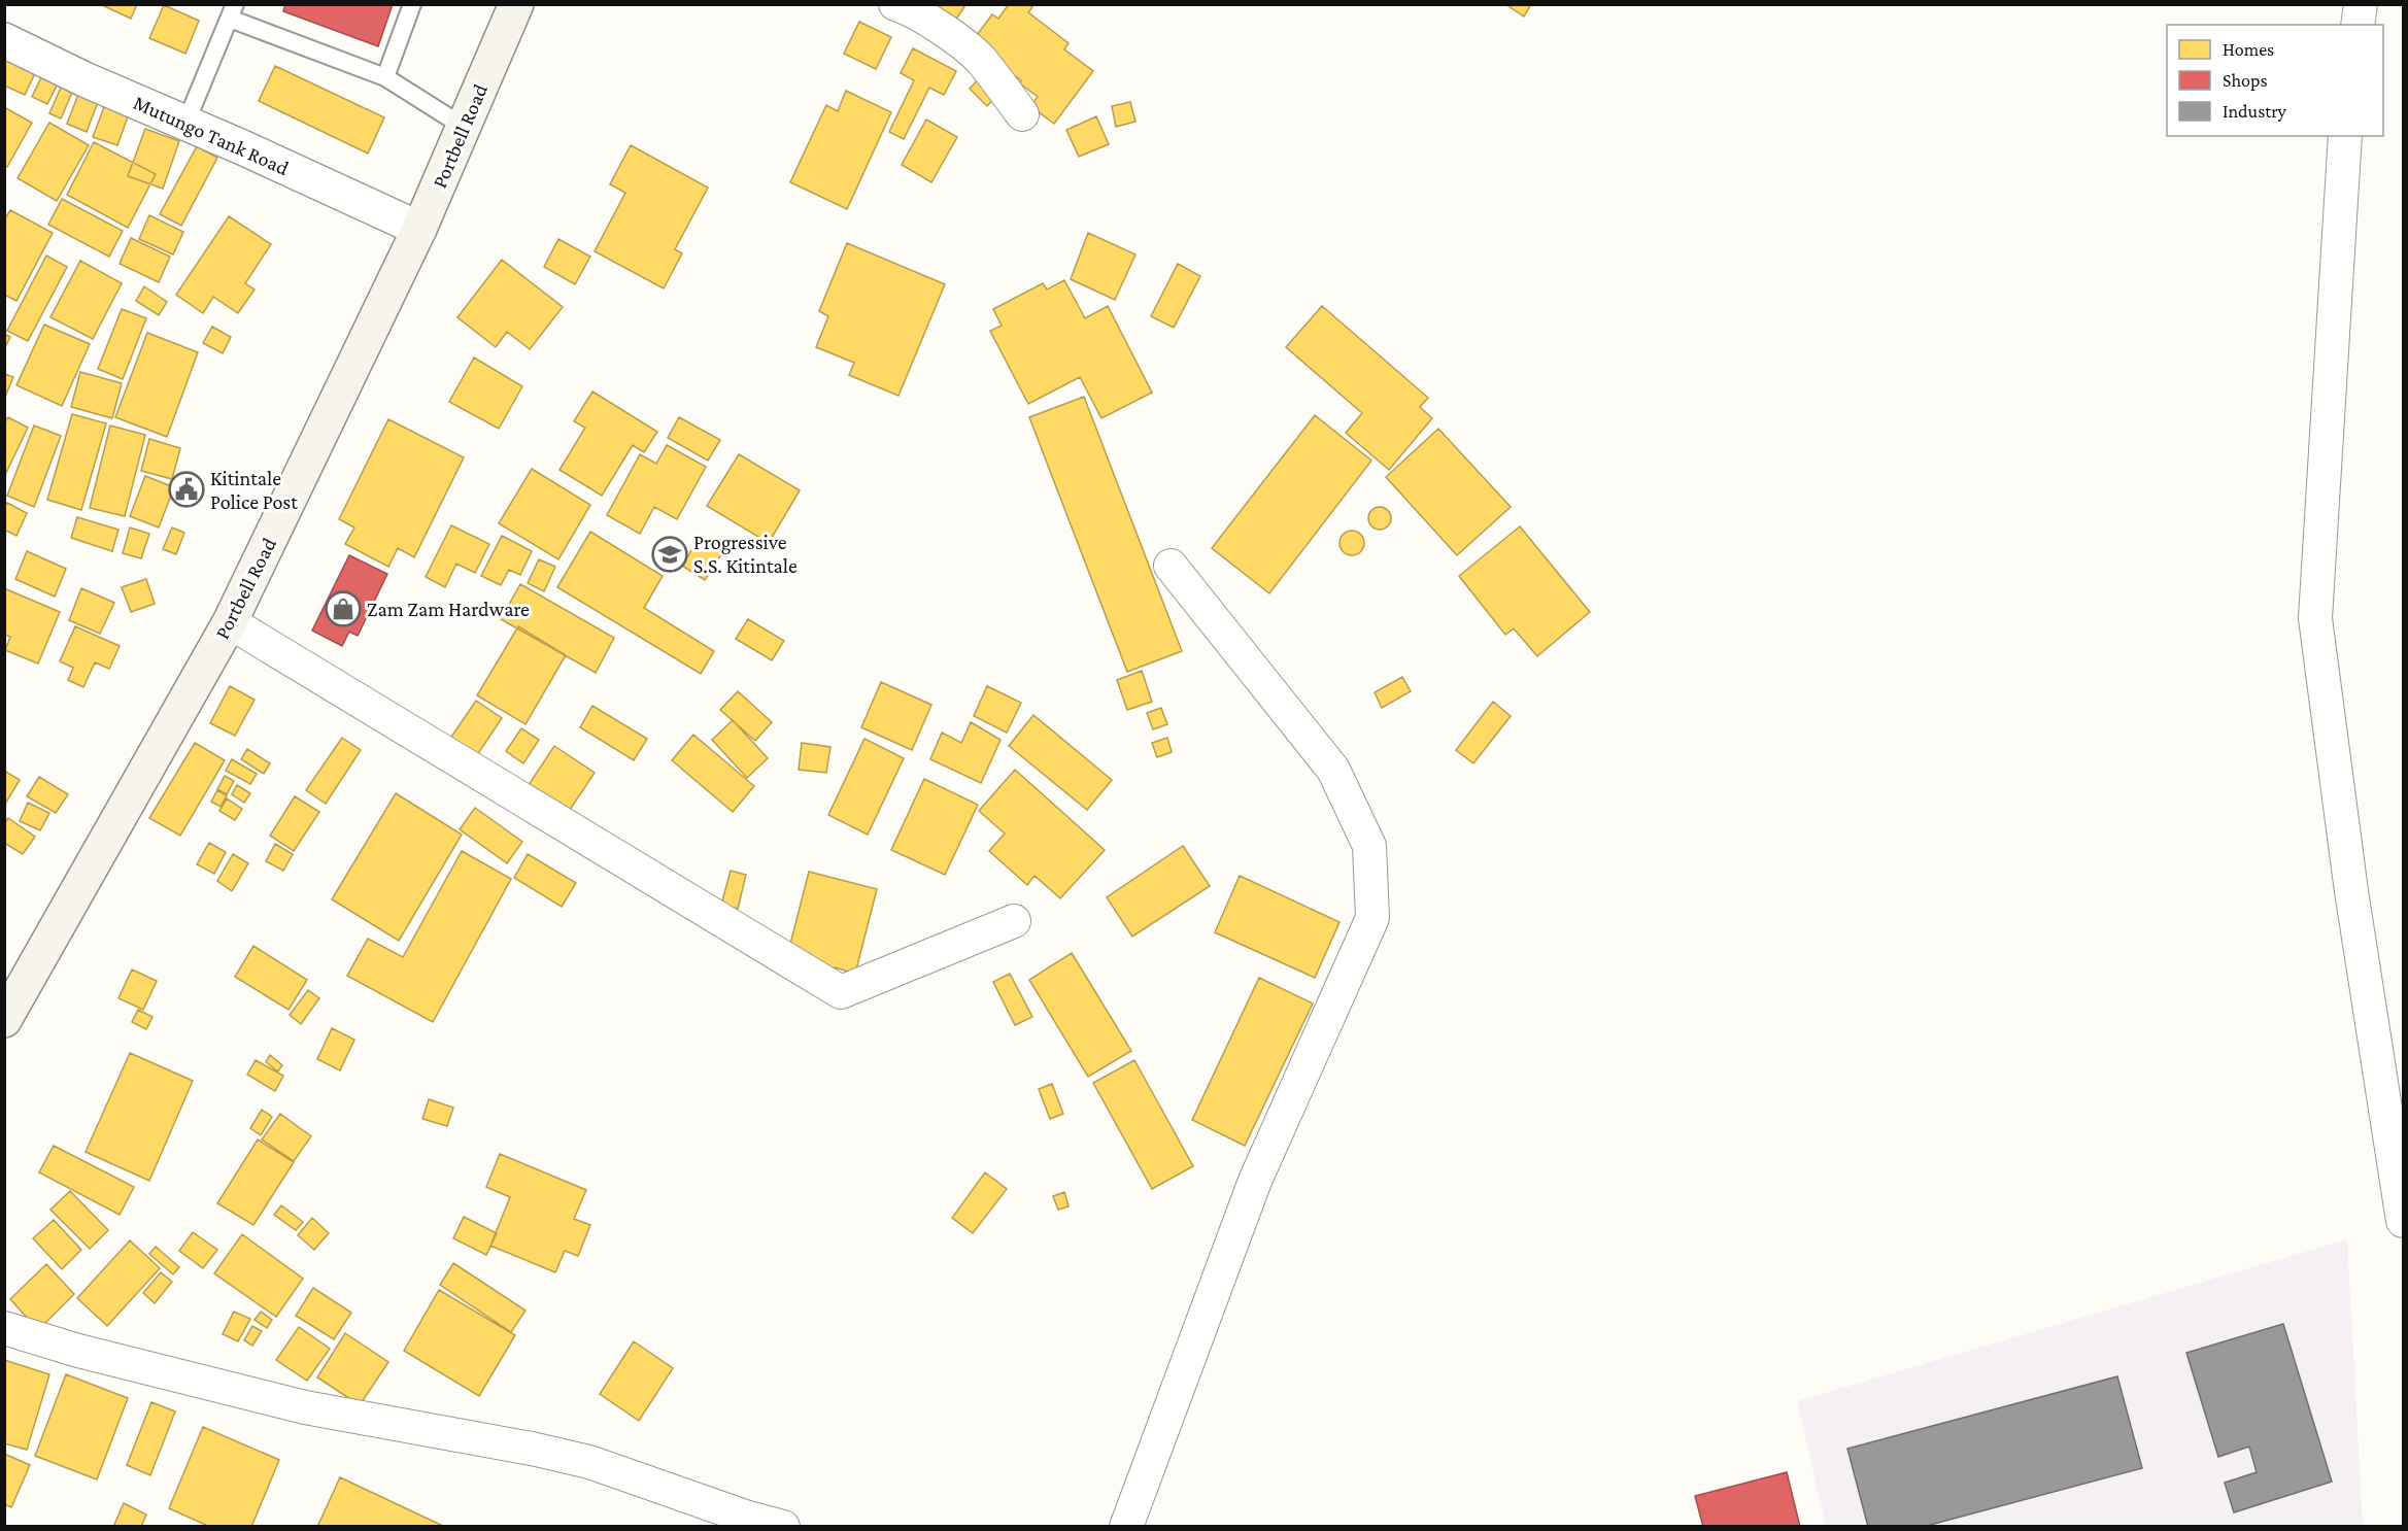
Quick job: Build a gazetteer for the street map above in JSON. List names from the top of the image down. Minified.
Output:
{"streets":{"main road":["Portbell Road"],"street":["Mutungo Tank Road"]},"crossings":[["Mutungo Tank Road","Portbell Road"]],"places":{"public building":["Kitintale Police Post"],"school or university":["Progressive S.S. Kitintale"],"shop":["Zam Zam Hardware"]},"legend":["Homes","Shops","Industry"]}
